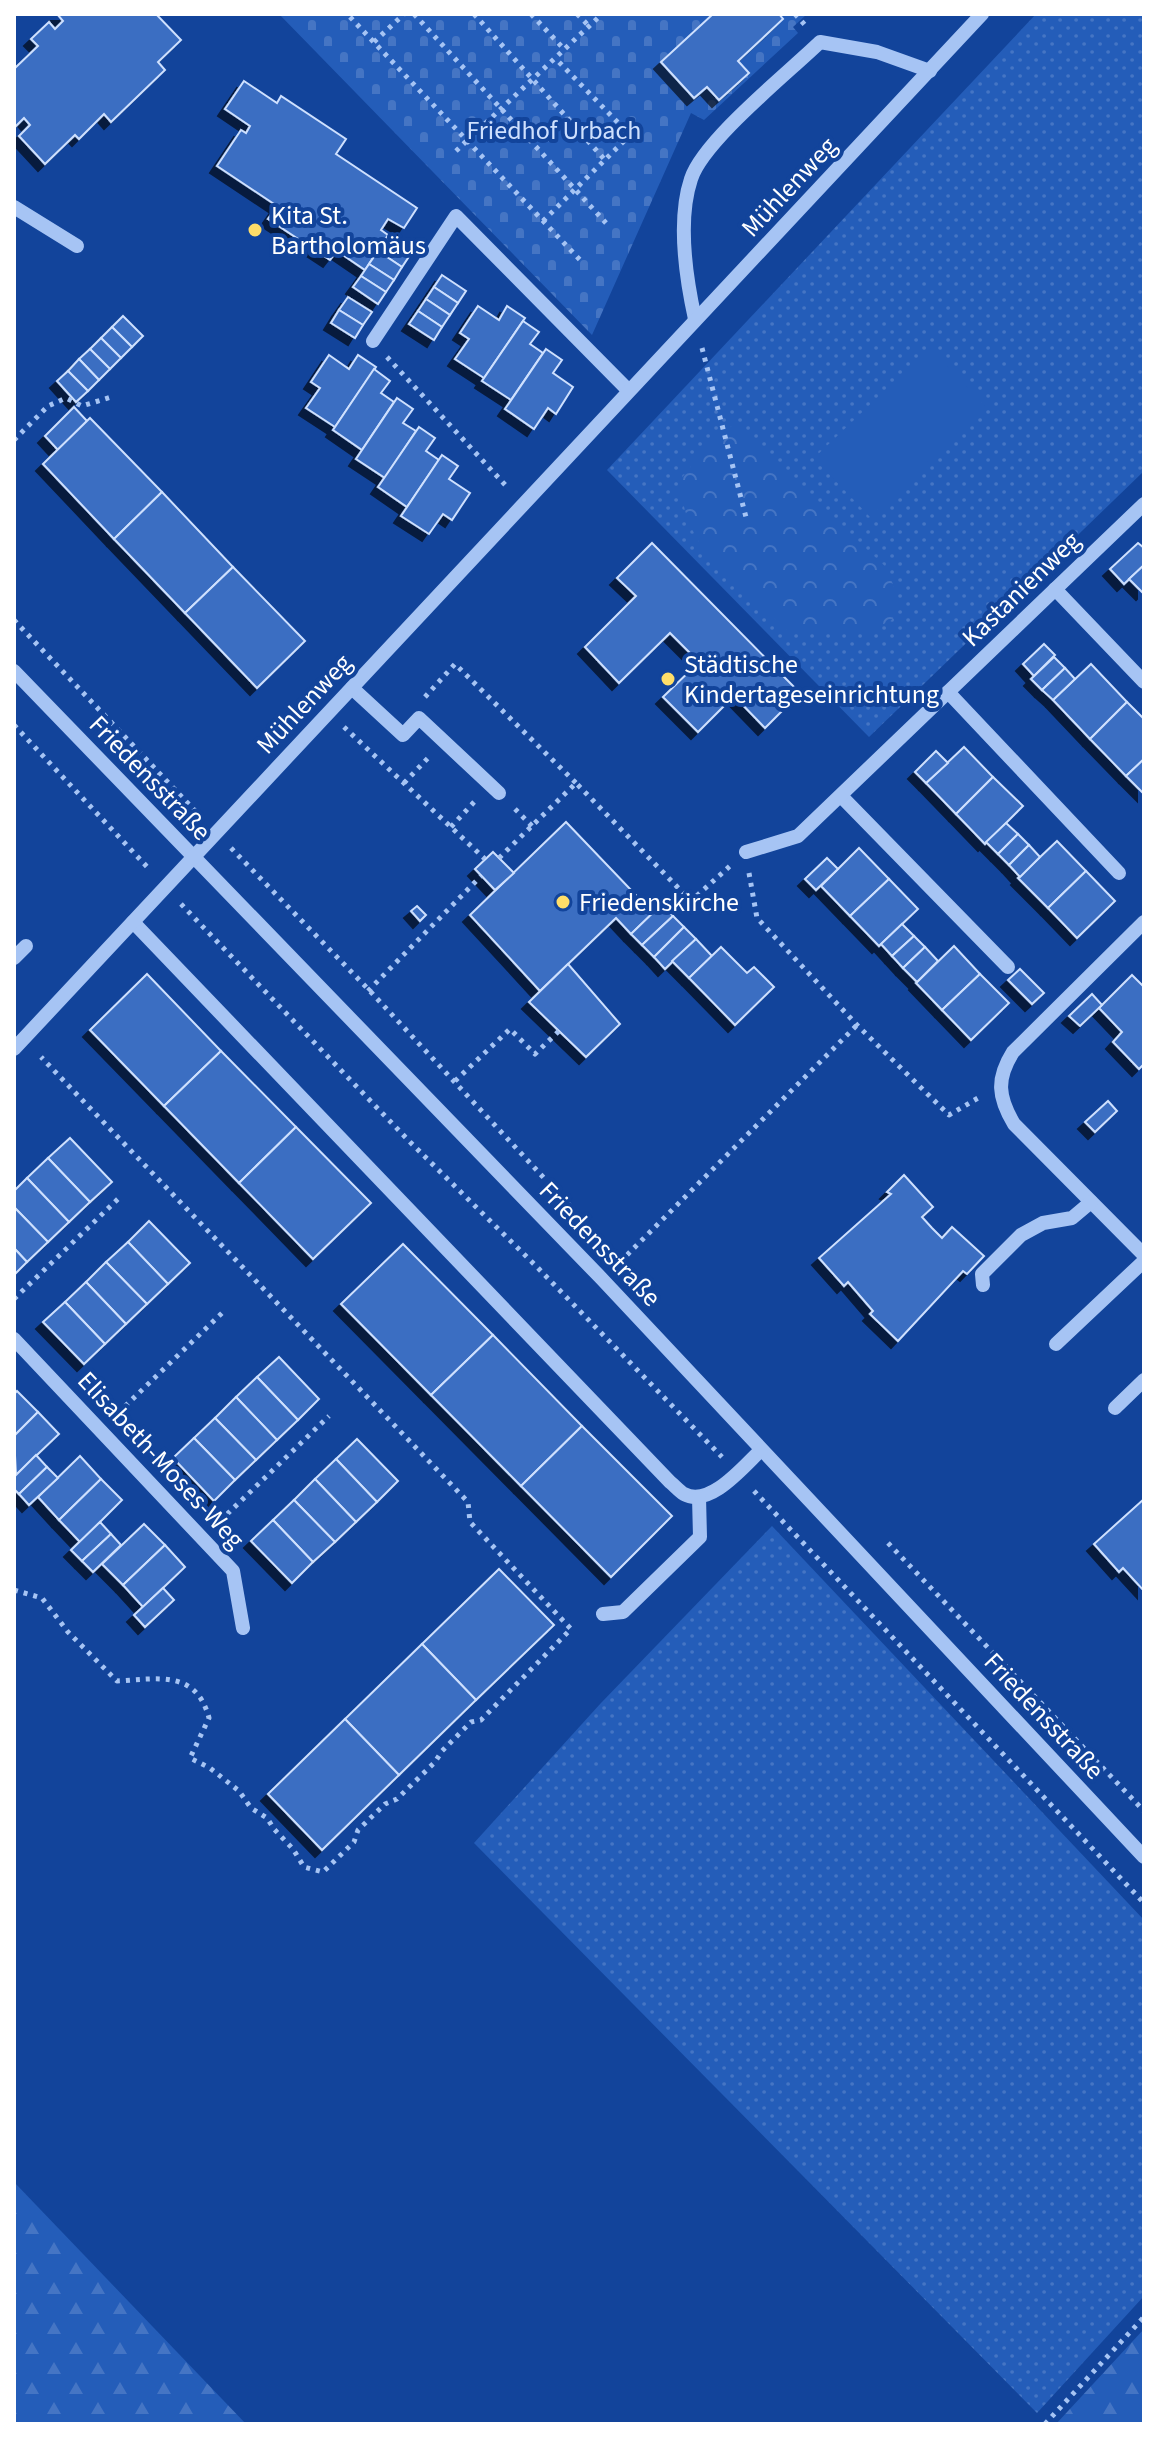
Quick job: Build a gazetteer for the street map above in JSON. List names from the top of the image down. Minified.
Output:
{"streets":{"street":["Mühlenweg","Kastanienweg","Friedensstraße","Elisabeth-Moses-Weg"]},"crossings":[["Mühlenweg","Friedensstraße"]],"parks":["Friedhof Urbach"],"places":["Kita St. Bartholomäus","Städtische Kindertageseinrichtung","Friedenskirche"]}
